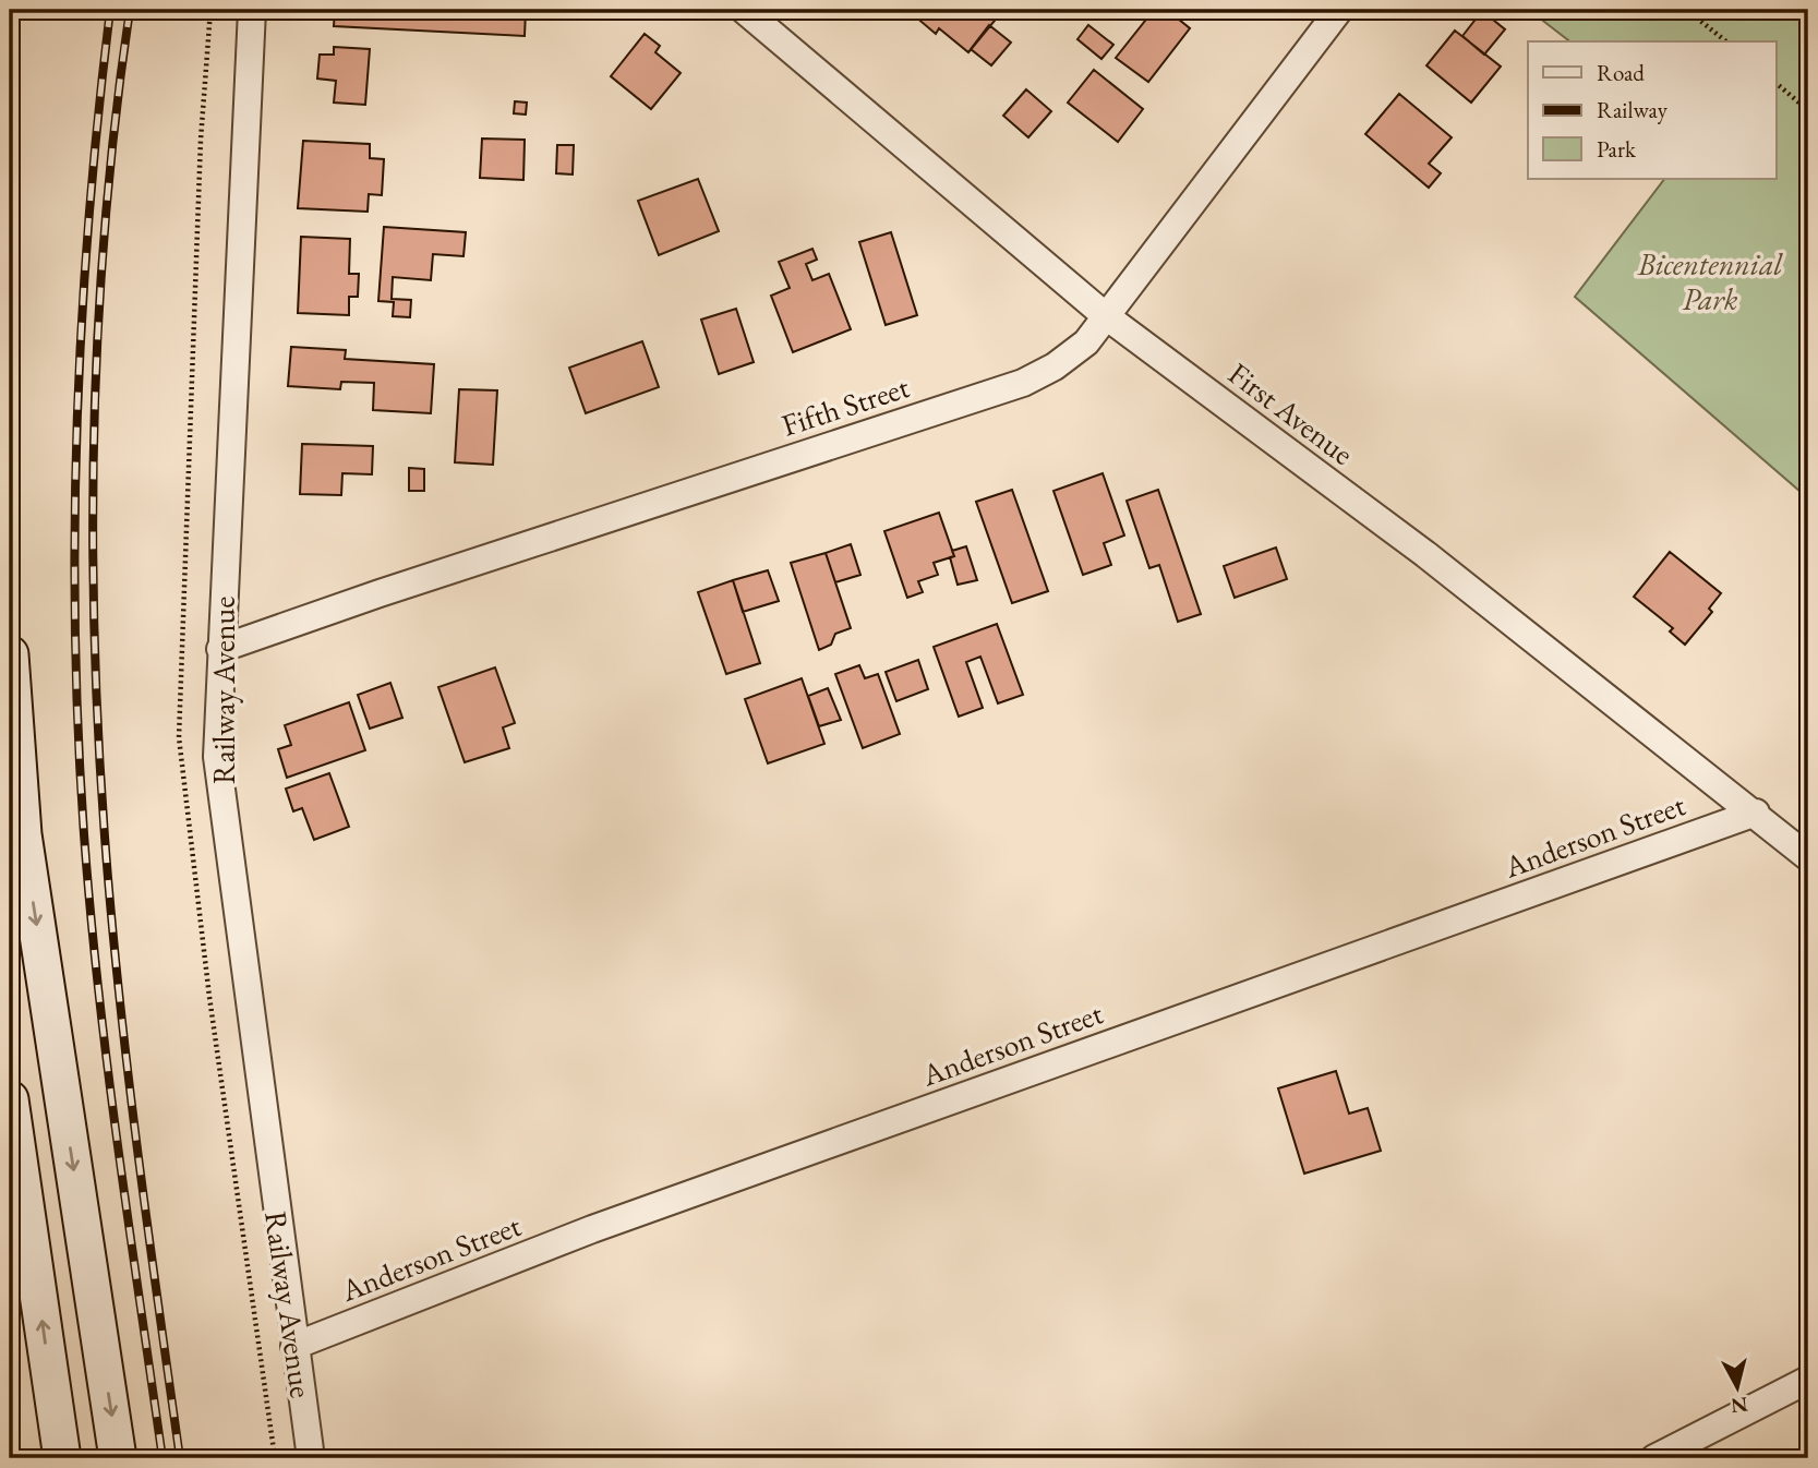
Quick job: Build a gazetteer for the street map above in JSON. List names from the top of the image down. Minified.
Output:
{"streets":{"street":["Fifth Street","First Avenue","Railway Avenue","Anderson Street"]},"crossings":[["Fifth Street","First Avenue"],["Fifth Street","Railway Avenue"],["First Avenue","Anderson Street"],["Railway Avenue","Anderson Street"]],"parks":["Bicentennial Park"],"legend":["Road","Railway","Park"],"north":"bottom"}
